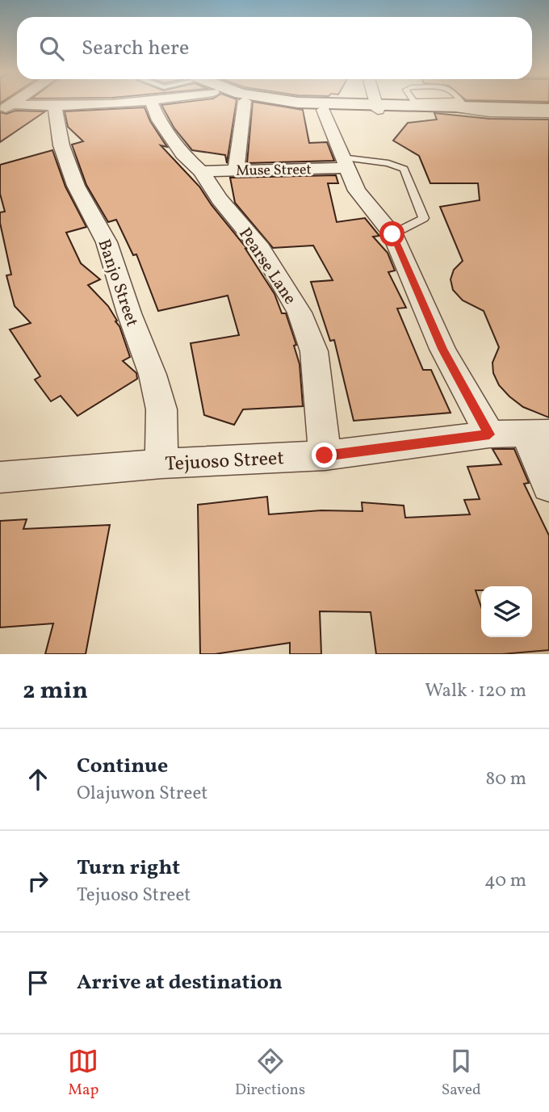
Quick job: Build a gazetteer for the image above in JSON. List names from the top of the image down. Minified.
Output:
{"streets":{"street":["Muse Street","Pearse Lane","Banjo Street","Tejuoso Street"]},"crossings":[["Muse Street","Pearse Lane"],["Pearse Lane","Tejuoso Street"],["Banjo Street","Tejuoso Street"]],"page":{"search":"Search here","heading":["2 min","Walk · 120 m"],"list":[["Continue","Olajuwon Street","80 m"],["Turn right","Tejuoso Street","40 m"],"Arrive at destination"],"nav":["Map","Directions","Saved"]}}
